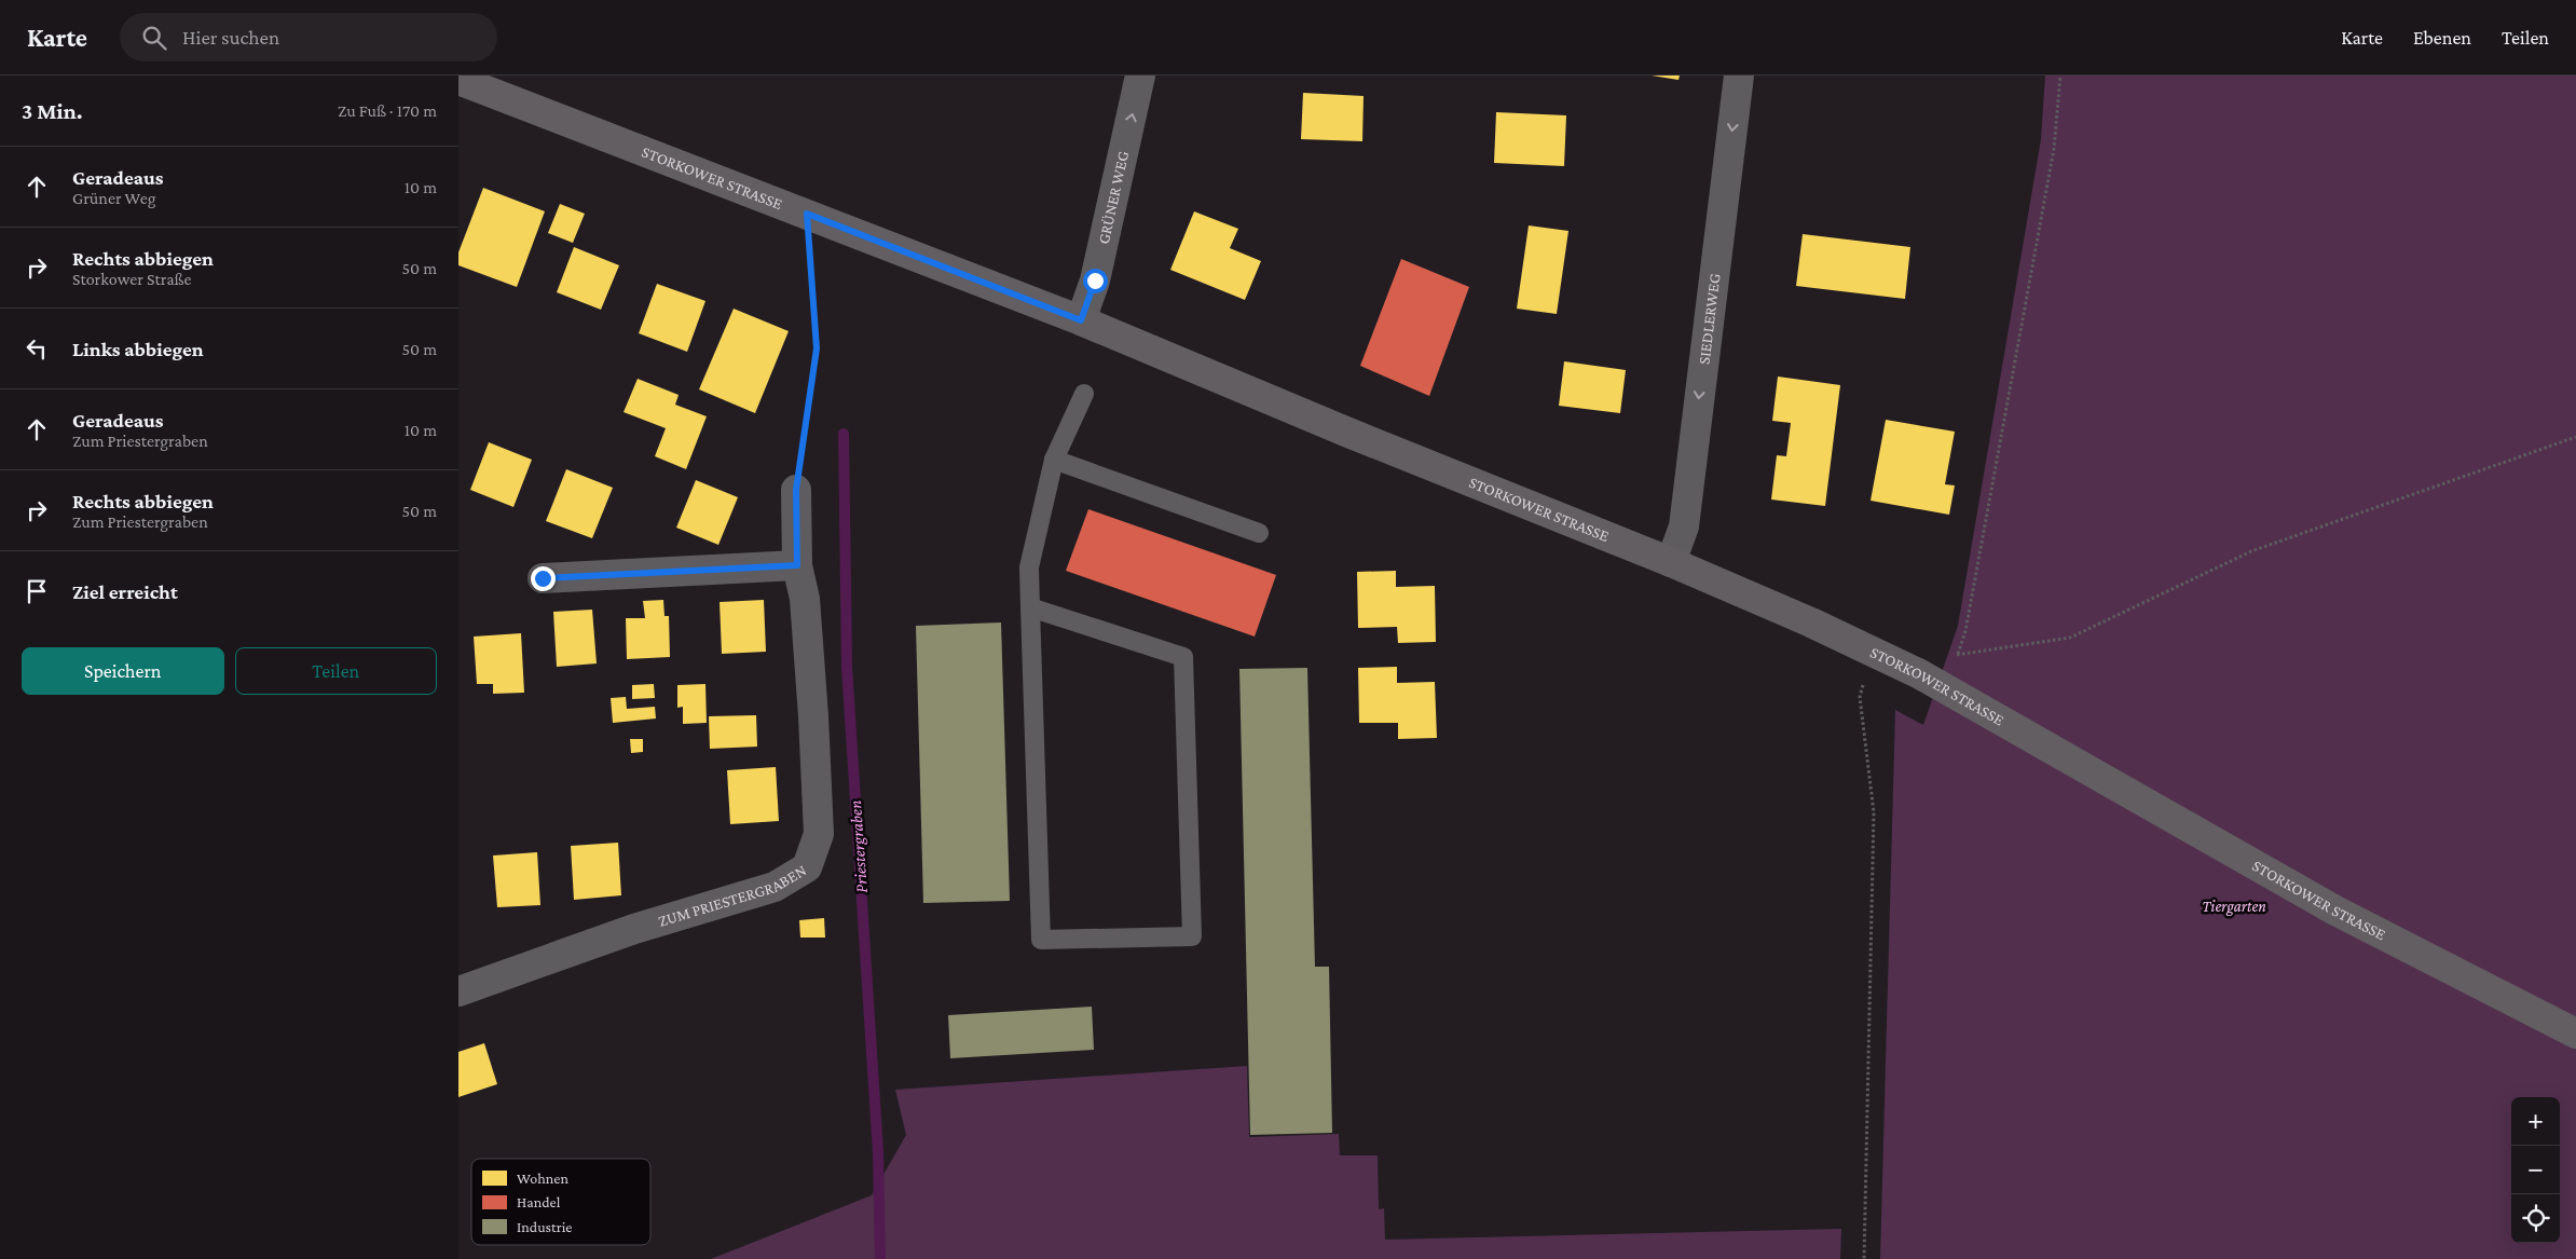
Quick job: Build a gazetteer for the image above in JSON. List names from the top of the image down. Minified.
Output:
{"streets":{"main road":["STORKOWER STRASSE"],"street":["GRÜNER WEG","SIEDLERWEG","ZUM PRIESTERGRABEN"]},"crossings":[["STORKOWER STRASSE","GRÜNER WEG"],["STORKOWER STRASSE","SIEDLERWEG"]],"one_way":["GRÜNER WEG","SIEDLERWEG"],"water":["Priestergraben"],"parks":["Tiergarten"],"legend":["Wohnen","Handel","Industrie"],"page":{"header":"Karte","search":"Hier suchen","nav":["Karte","Ebenen","Teilen"],"heading":["3 Min.","Zu Fuß · 170 m"],"list":[["Geradeaus","Grüner Weg","10 m"],["Rechts abbiegen","Storkower Straße","50 m"],["Links abbiegen","50 m"],["Geradeaus","Zum Priestergraben","10 m"],["Rechts abbiegen","Zum Priestergraben","50 m"],"Ziel erreicht"],"buttons":["Speichern","Teilen"],"map_buttons":["+","−"]}}
